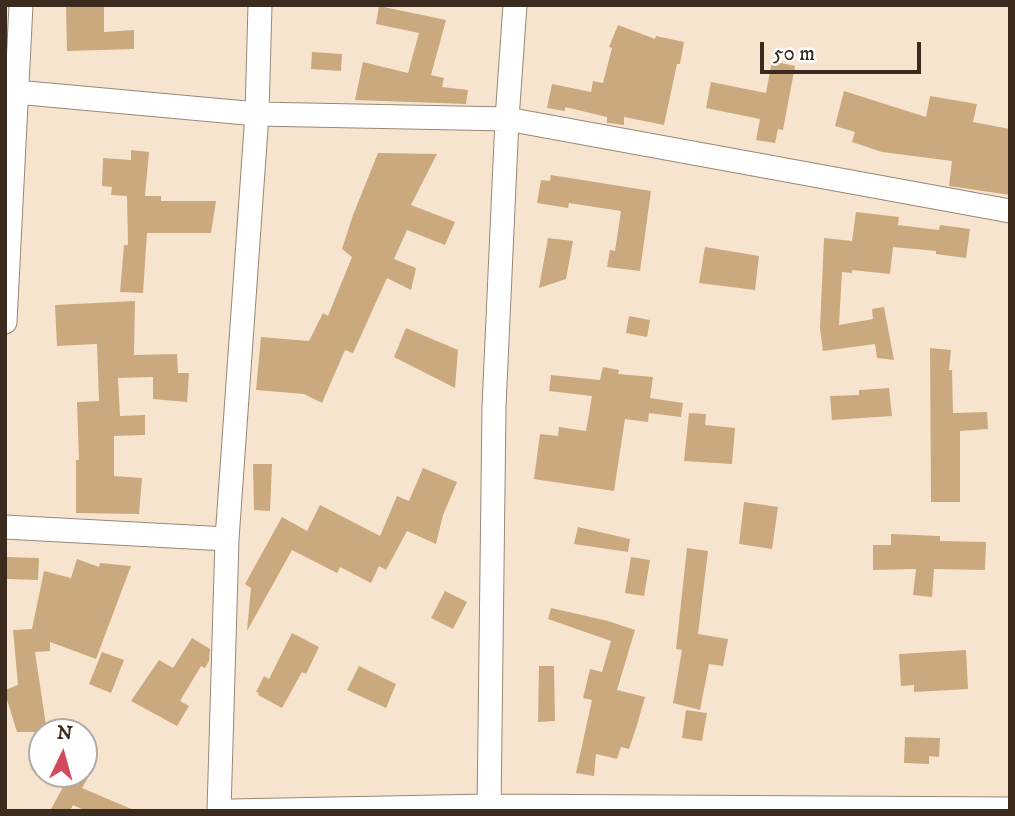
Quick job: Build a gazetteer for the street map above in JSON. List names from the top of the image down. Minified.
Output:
{"scale_bar":"50 m","north":"top"}
